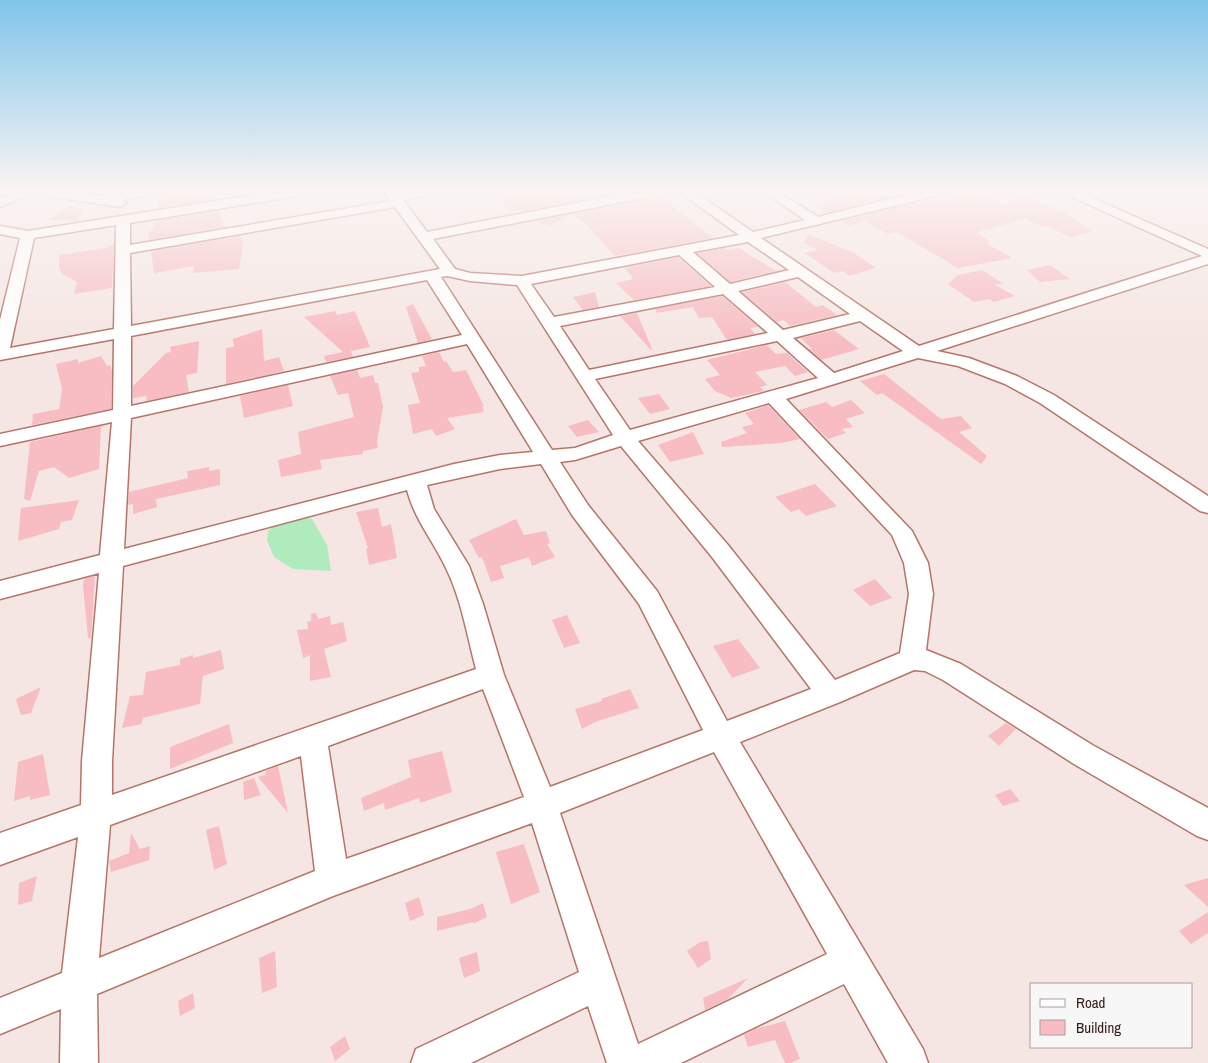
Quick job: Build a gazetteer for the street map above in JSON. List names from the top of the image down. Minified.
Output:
{"legend":["Road","Building"]}
